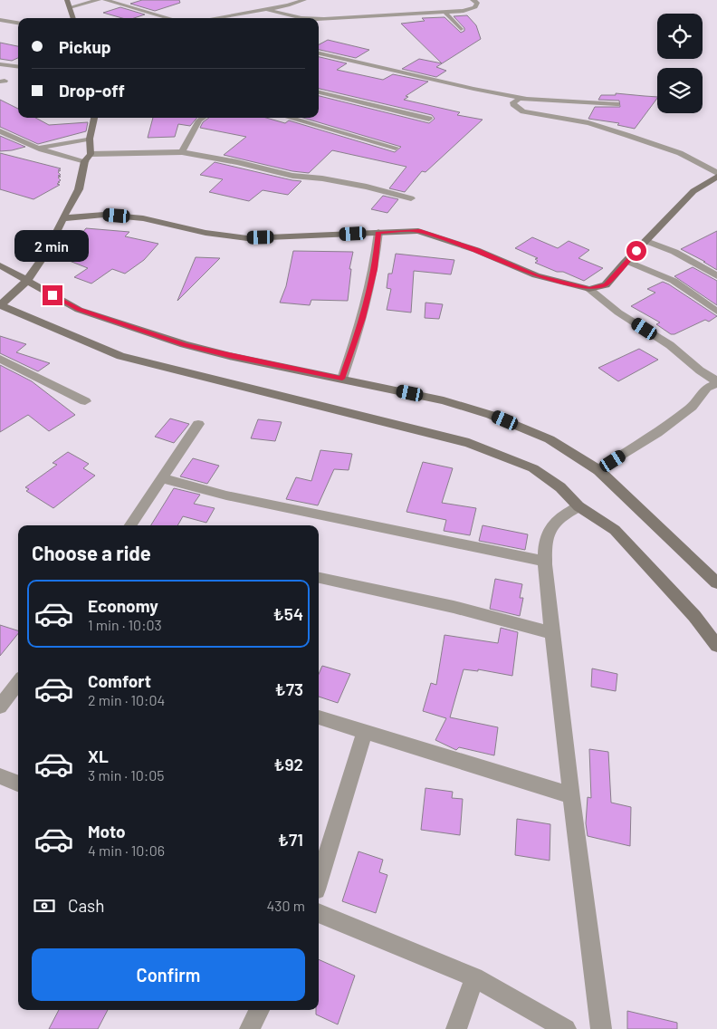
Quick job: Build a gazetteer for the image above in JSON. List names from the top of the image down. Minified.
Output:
{"page":{"banner":["Pickup","Drop-off"],"bubble":"2 min","heading":"Choose a ride","list":[{"name":"Economy","note":"1 min · 10:03","value":"₺54"},{"name":"Comfort","note":"2 min · 10:04","value":"₺73"},{"name":"XL","note":"3 min · 10:05","value":"₺92"},{"name":"Moto","note":"4 min · 10:06","value":"₺71"}],"pay":["Cash","430 m"],"buttons":"Confirm"}}
